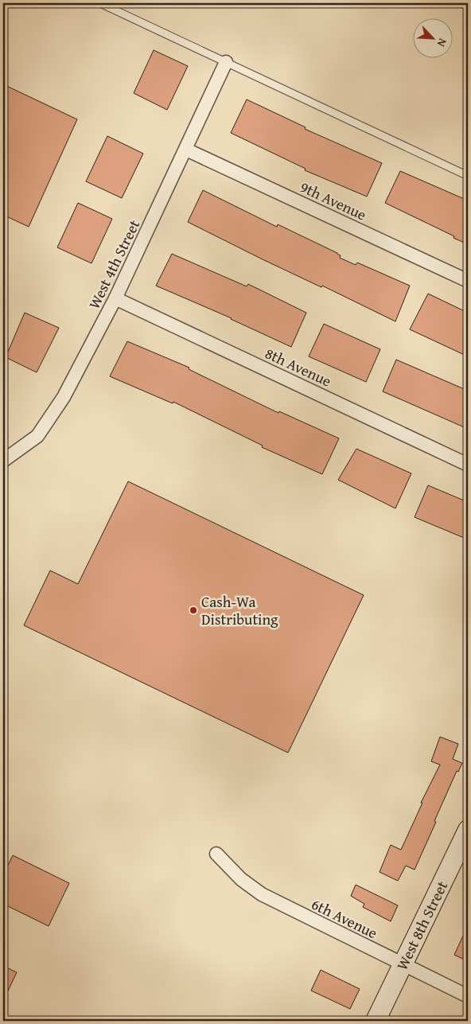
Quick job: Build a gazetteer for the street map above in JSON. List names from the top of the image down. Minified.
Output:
{"streets":{"street":["9th Avenue","West 4th Street","8th Avenue","6th Avenue","West 8th Street"]},"crossings":[["9th Avenue","West 4th Street"],["West 4th Street","8th Avenue"],["6th Avenue","West 8th Street"]],"places":["Cash-Wa Distributing"],"north":"bottom right"}
